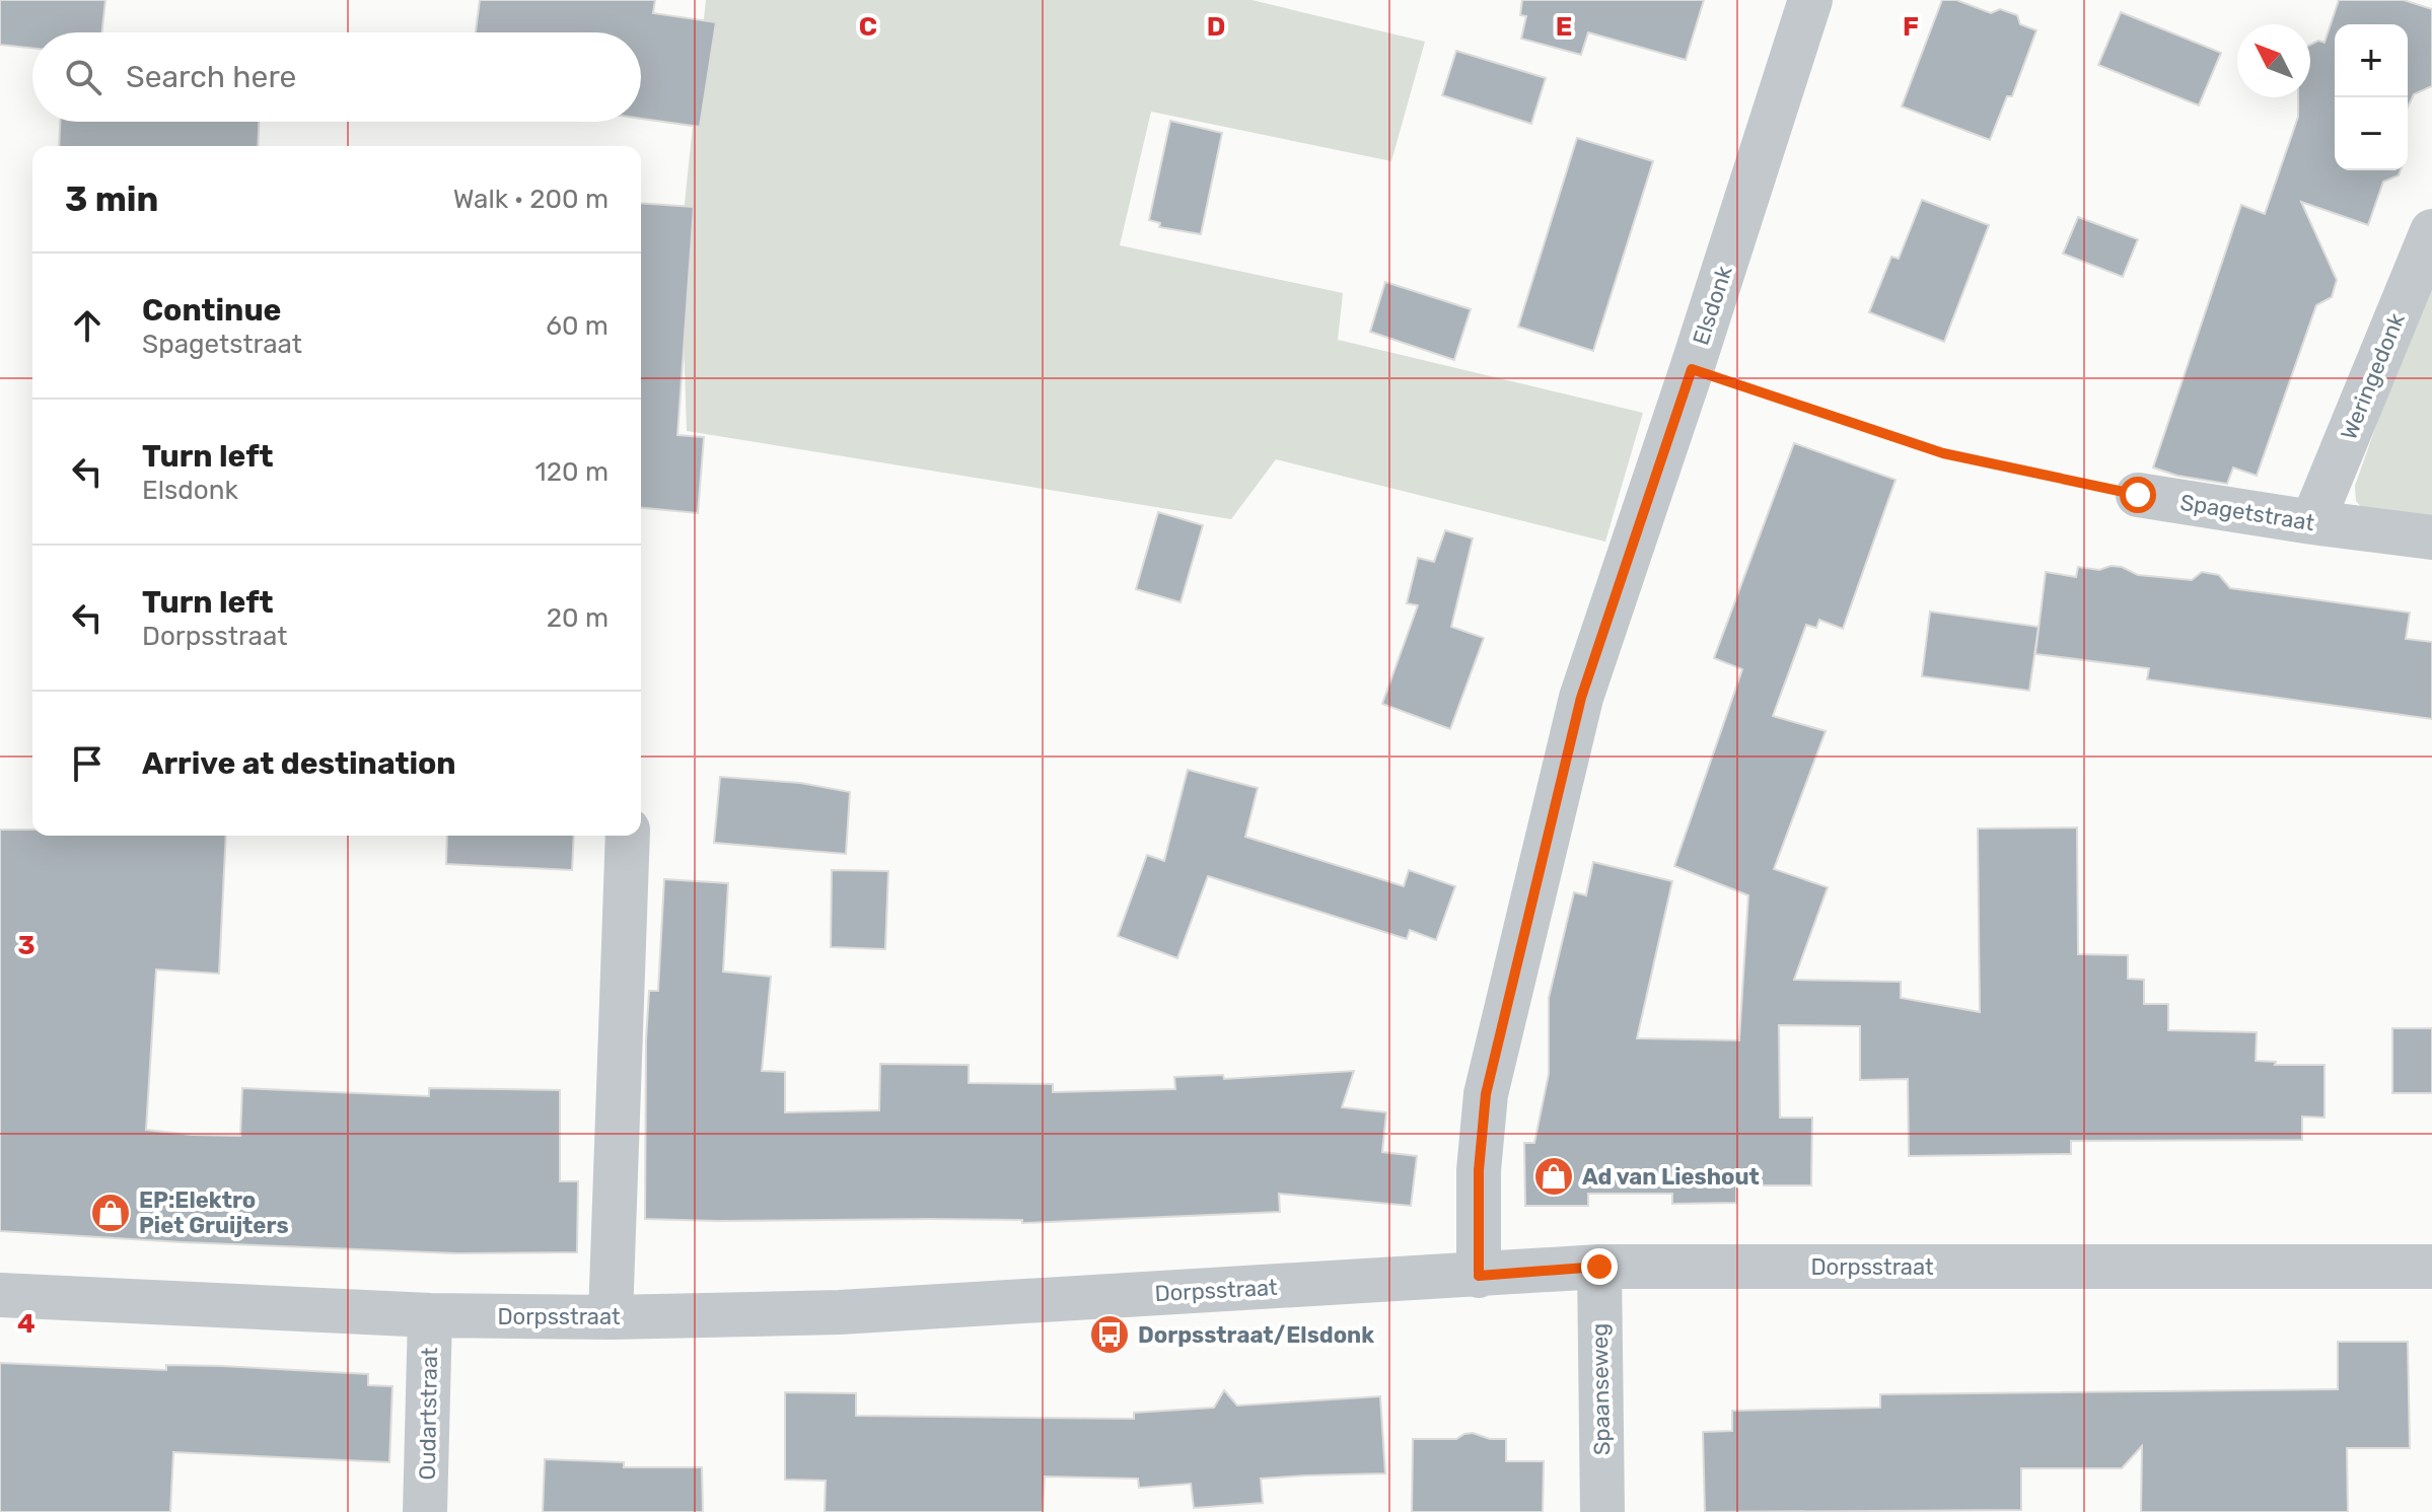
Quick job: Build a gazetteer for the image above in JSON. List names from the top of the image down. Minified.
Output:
{"streets":{"street":["Elsdonk","Weringedonk","Spagetstraat","Dorpsstraat","Spaanseweg","Oudartstraat"]},"crossings":[["Elsdonk","Dorpsstraat"],["Weringedonk","Spagetstraat"],["Dorpsstraat","Spaanseweg"],["Dorpsstraat","Oudartstraat"]],"places":{"shop":["Ad van Lieshout","EP:Elektro Piet Gruijters"],"bus stop":["Dorpsstraat/Elsdonk"]},"north":"top left","page":{"map_buttons":["+","−"],"search":"Search here","heading":["3 min","Walk · 200 m"],"list":[["Continue","Spagetstraat","60 m"],["Turn left","Elsdonk","120 m"],["Turn left","Dorpsstraat","20 m"],"Arrive at destination"]},"grid":{"columns":["C","D","E","F"],"rows":["3","4"]}}
